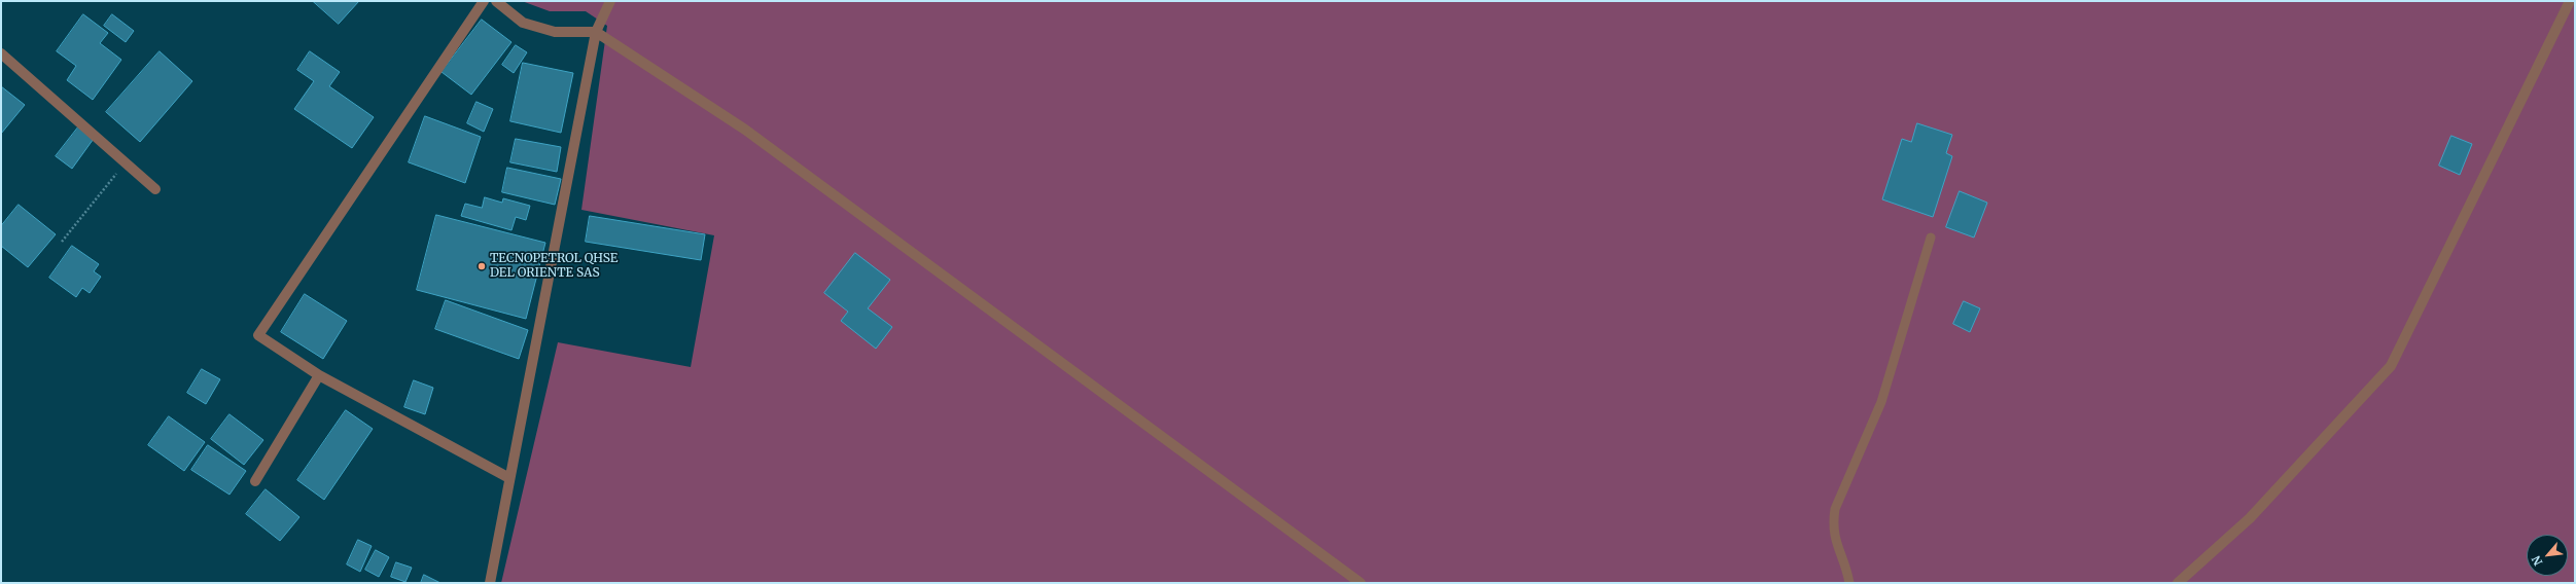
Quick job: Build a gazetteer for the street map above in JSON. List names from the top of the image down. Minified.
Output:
{"places":["TECNOPETROL QHSE DEL ORIENTE SAS"],"north":"bottom left"}
